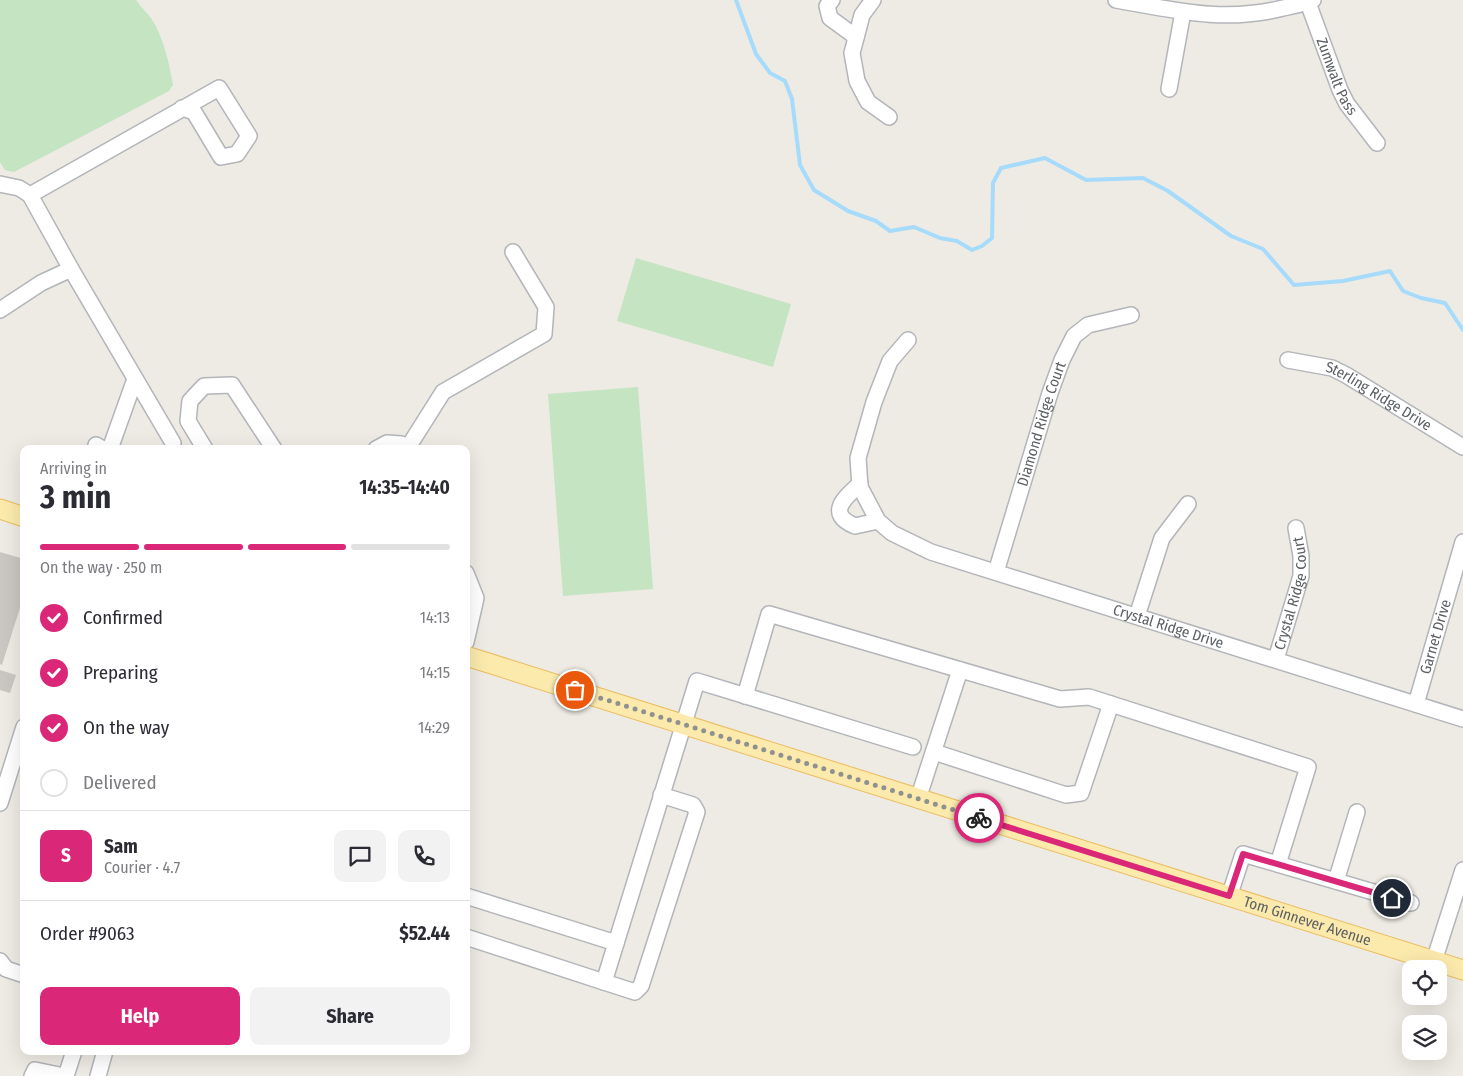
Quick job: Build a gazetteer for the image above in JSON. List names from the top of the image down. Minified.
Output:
{"streets":{"main road":["Tom Ginnever Avenue"],"street":["Zumwalt Pass","Sterling Ridge Drive","Diamond Ridge Court","Crystal Ridge Court","Crystal Ridge Drive","Garnet Drive"]},"crossings":[["Diamond Ridge Court","Crystal Ridge Drive"],["Crystal Ridge Court","Crystal Ridge Drive"],["Crystal Ridge Drive","Garnet Drive"]],"page":{"heading":["3 min","Arriving in","14:35–14:40"],"panel":["Sam","Courier · 4.7","Order #9063","$52.44"],"bar":"On the way · 250 m","list":[["Confirmed","14:13"],["Preparing","14:15"],["On the way","14:29"],"Delivered"],"round":"S","buttons":["Help","Share"]}}
